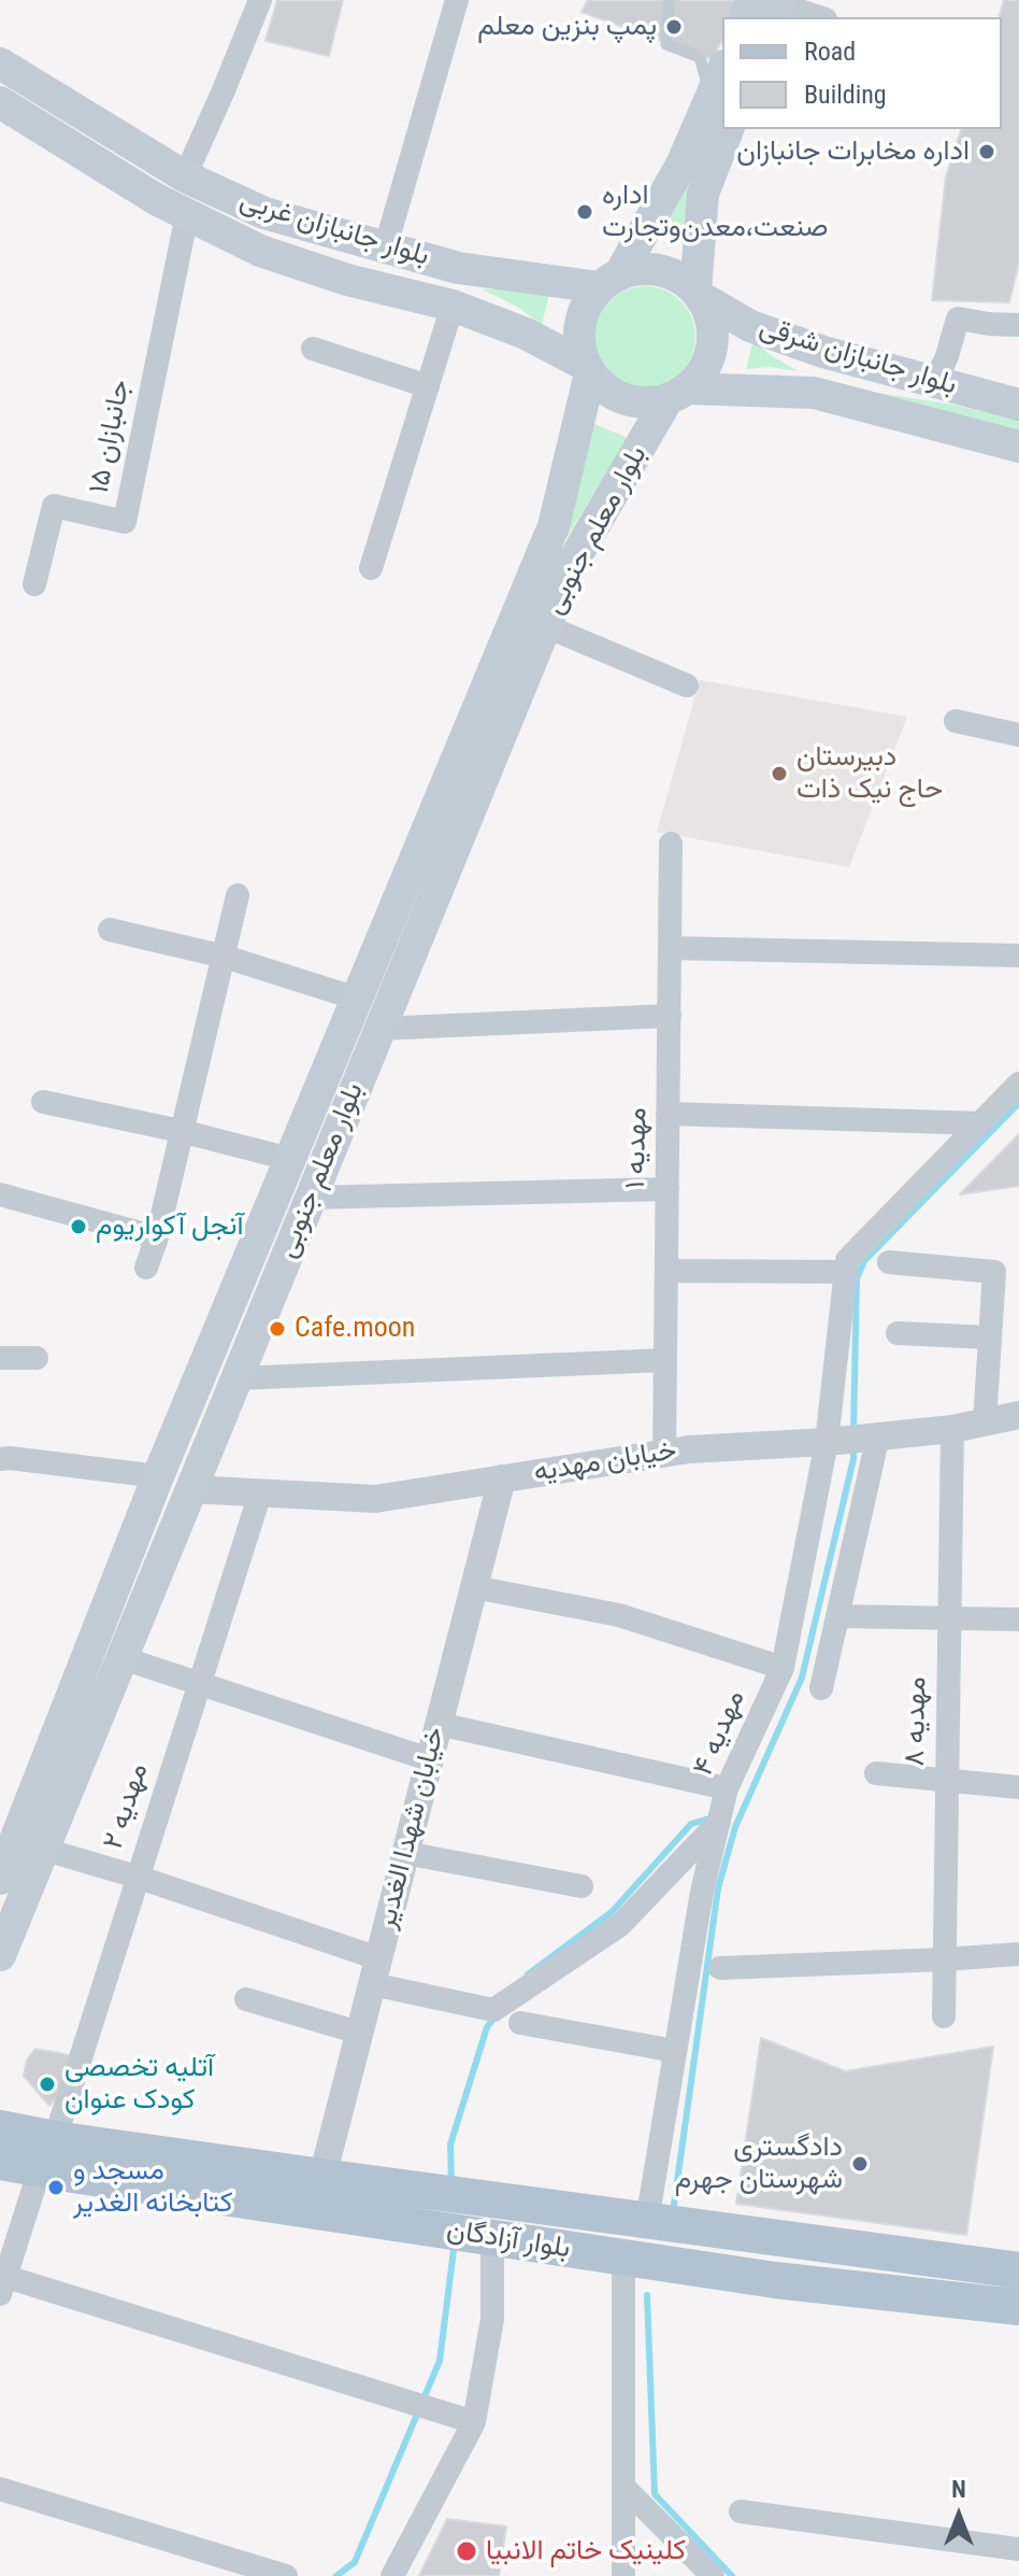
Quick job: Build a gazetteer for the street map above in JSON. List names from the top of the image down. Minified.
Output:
{"streets":{"main road":["بلوار جانبازان غربی","بلوار جانبازان شرقی","بلوار معلم جنوبی","بلوار آزادگان"],"street":["جانبازان ۱۵","مهدیه ۱","خیابان مهدیه","مهدیه ۸","مهدیه ۴","مهدیه ۲","خیابان شهدا الغدیر"]},"crossings":[["بلوار جانبازان غربی","بلوار جانبازان شرقی"],["بلوار جانبازان غربی","جانبازان ۱۵"],["بلوار جانبازان غربی","بلوار معلم جنوبی"],["بلوار جانبازان شرقی","بلوار معلم جنوبی"],["بلوار معلم جنوبی","خیابان مهدیه"],["مهدیه ۱","خیابان مهدیه"],["خیابان مهدیه","مهدیه ۸"],["خیابان مهدیه","مهدیه ۴"],["خیابان مهدیه","مهدیه ۲"],["خیابان مهدیه","خیابان شهدا الغدیر"],["مهدیه ۴","بلوار آزادگان"],["مهدیه ۲","بلوار آزادگان"],["خیابان شهدا الغدیر","بلوار آزادگان"]],"places":["پمپ بنزین معلم","اداره مخابرات جانبازان","اداره صنعت،معدن‌و‌تجارت","دبیرستان حاج نیک ذات","آنجل آکواریوم","Cafe.moon","آتلیه تخصصی کودک عنوان","دادگستری شهرستان جهرم","مسجد و کتابخانه الغدیر","کلینیک خاتم الانبیا"],"legend":["Road","Building"],"north":"top"}
